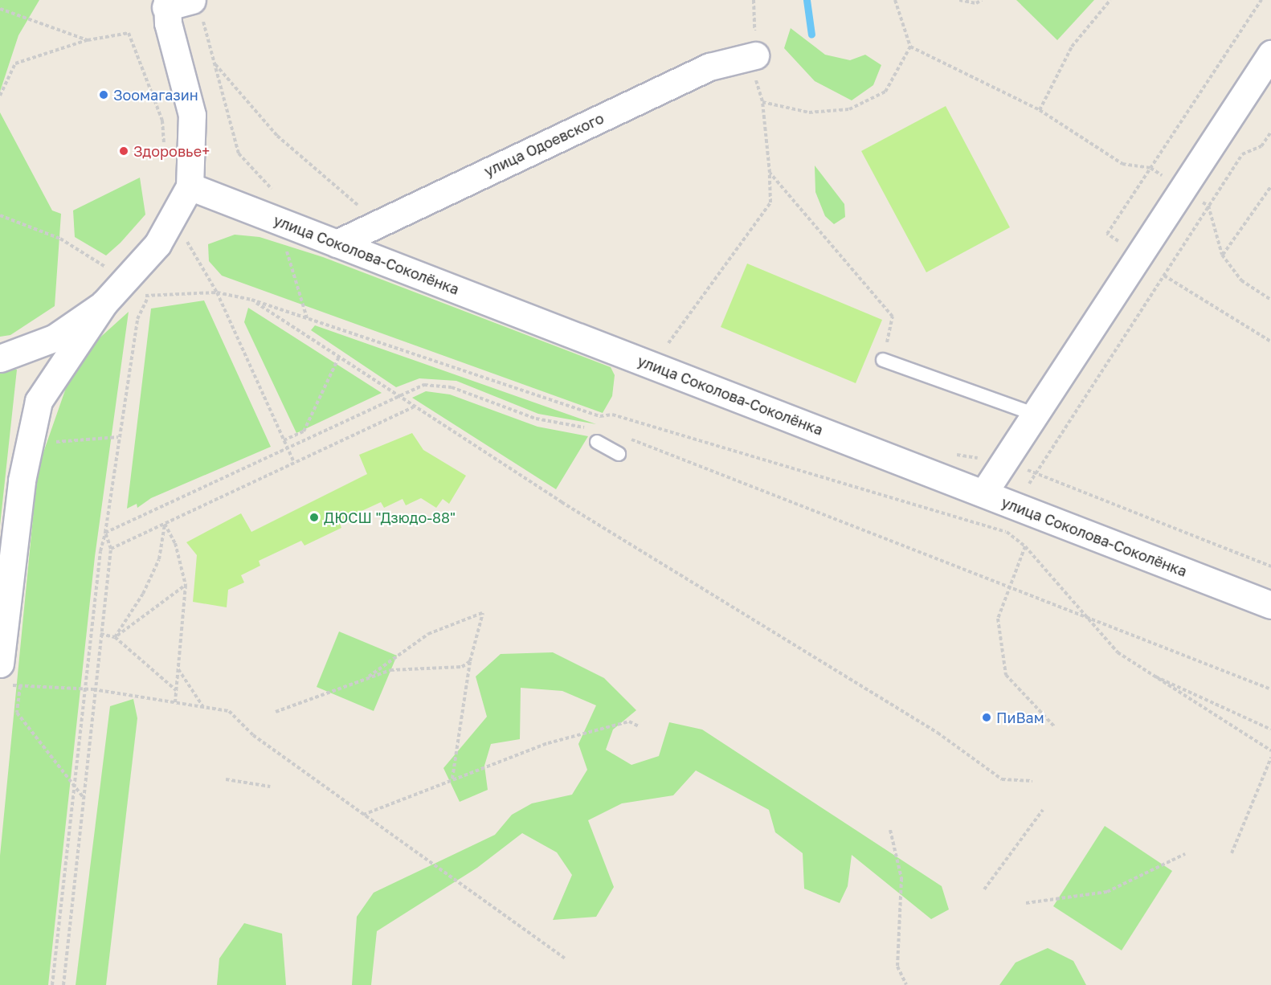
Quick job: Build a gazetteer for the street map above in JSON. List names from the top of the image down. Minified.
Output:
{"streets":{"street":["улица Одоевского","улица Соколова-Соколёнка"]},"crossings":[["улица Одоевского","улица Соколова-Соколёнка"]],"places":["Зоомагазин","Здоровье+","ДЮСШ \"Дзюдо-88\"","ПиВам"]}
